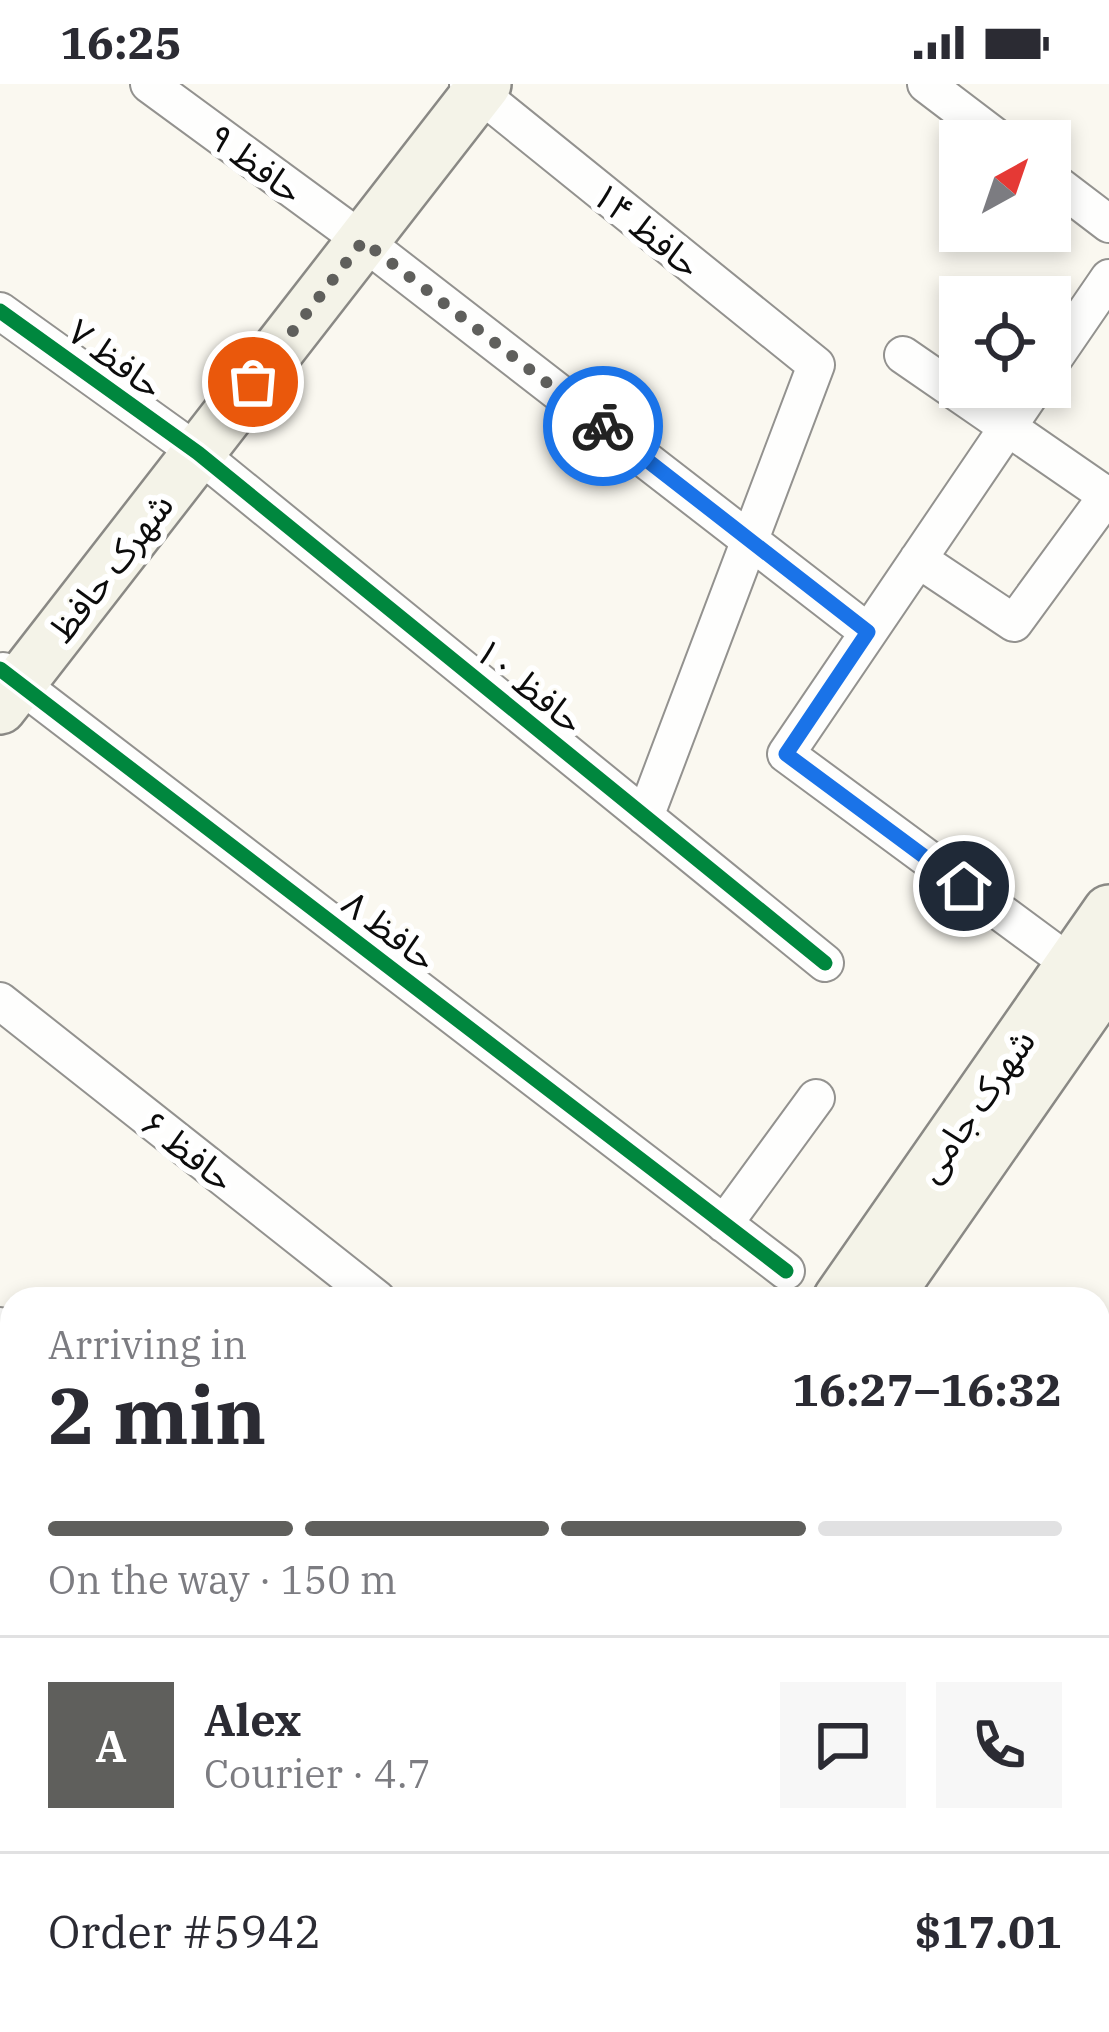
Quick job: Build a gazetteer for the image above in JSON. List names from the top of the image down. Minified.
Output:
{"streets":{"street":["حافظ ۹","حافظ ۱۴","حافظ ۷","شهرک حافظ","حافظ ۱۰","حافظ ۸","شهرک جامی","حافظ ۶"]},"crossings":[["حافظ ۹","حافظ ۱۴"],["حافظ ۹","شهرک حافظ"],["حافظ ۱۴","شهرک حافظ"],["حافظ ۷","شهرک حافظ"],["حافظ ۷","حافظ ۱۰"],["شهرک حافظ","حافظ ۱۰"],["شهرک حافظ","حافظ ۸"]],"north":"top right","page":{"status":"16:25","heading":["2 min","Arriving in","16:27–16:32"],"panel":["Alex","Courier · 4.7","Order #5942","$17.01"],"bar":"On the way · 150 m","round":"A"}}
